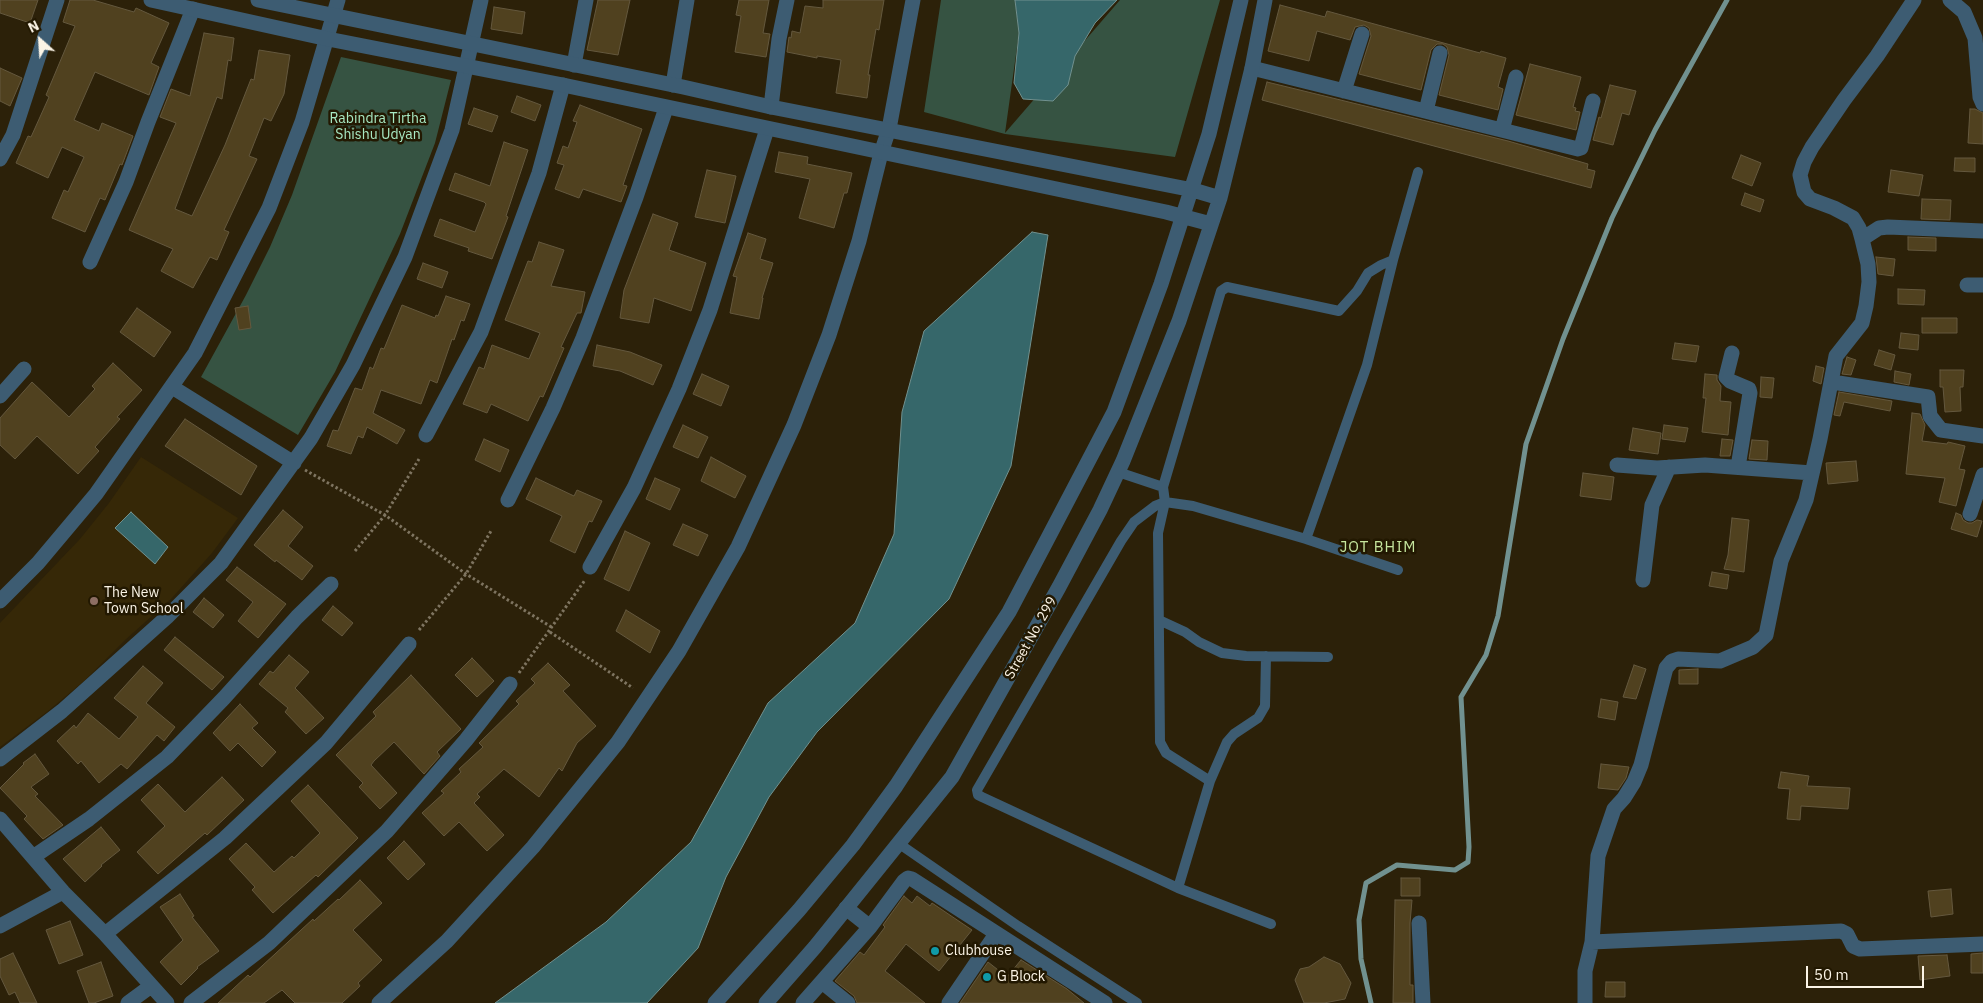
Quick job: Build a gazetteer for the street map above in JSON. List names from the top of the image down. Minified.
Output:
{"streets":{"street":["Street No. 299"]},"districts":["JOT BHIM"],"parks":["Rabindra Tirtha Shishu Udyan"],"places":["The New Town School","Clubhouse","G Block"],"scale_bar":"50 m","north":"top left"}
